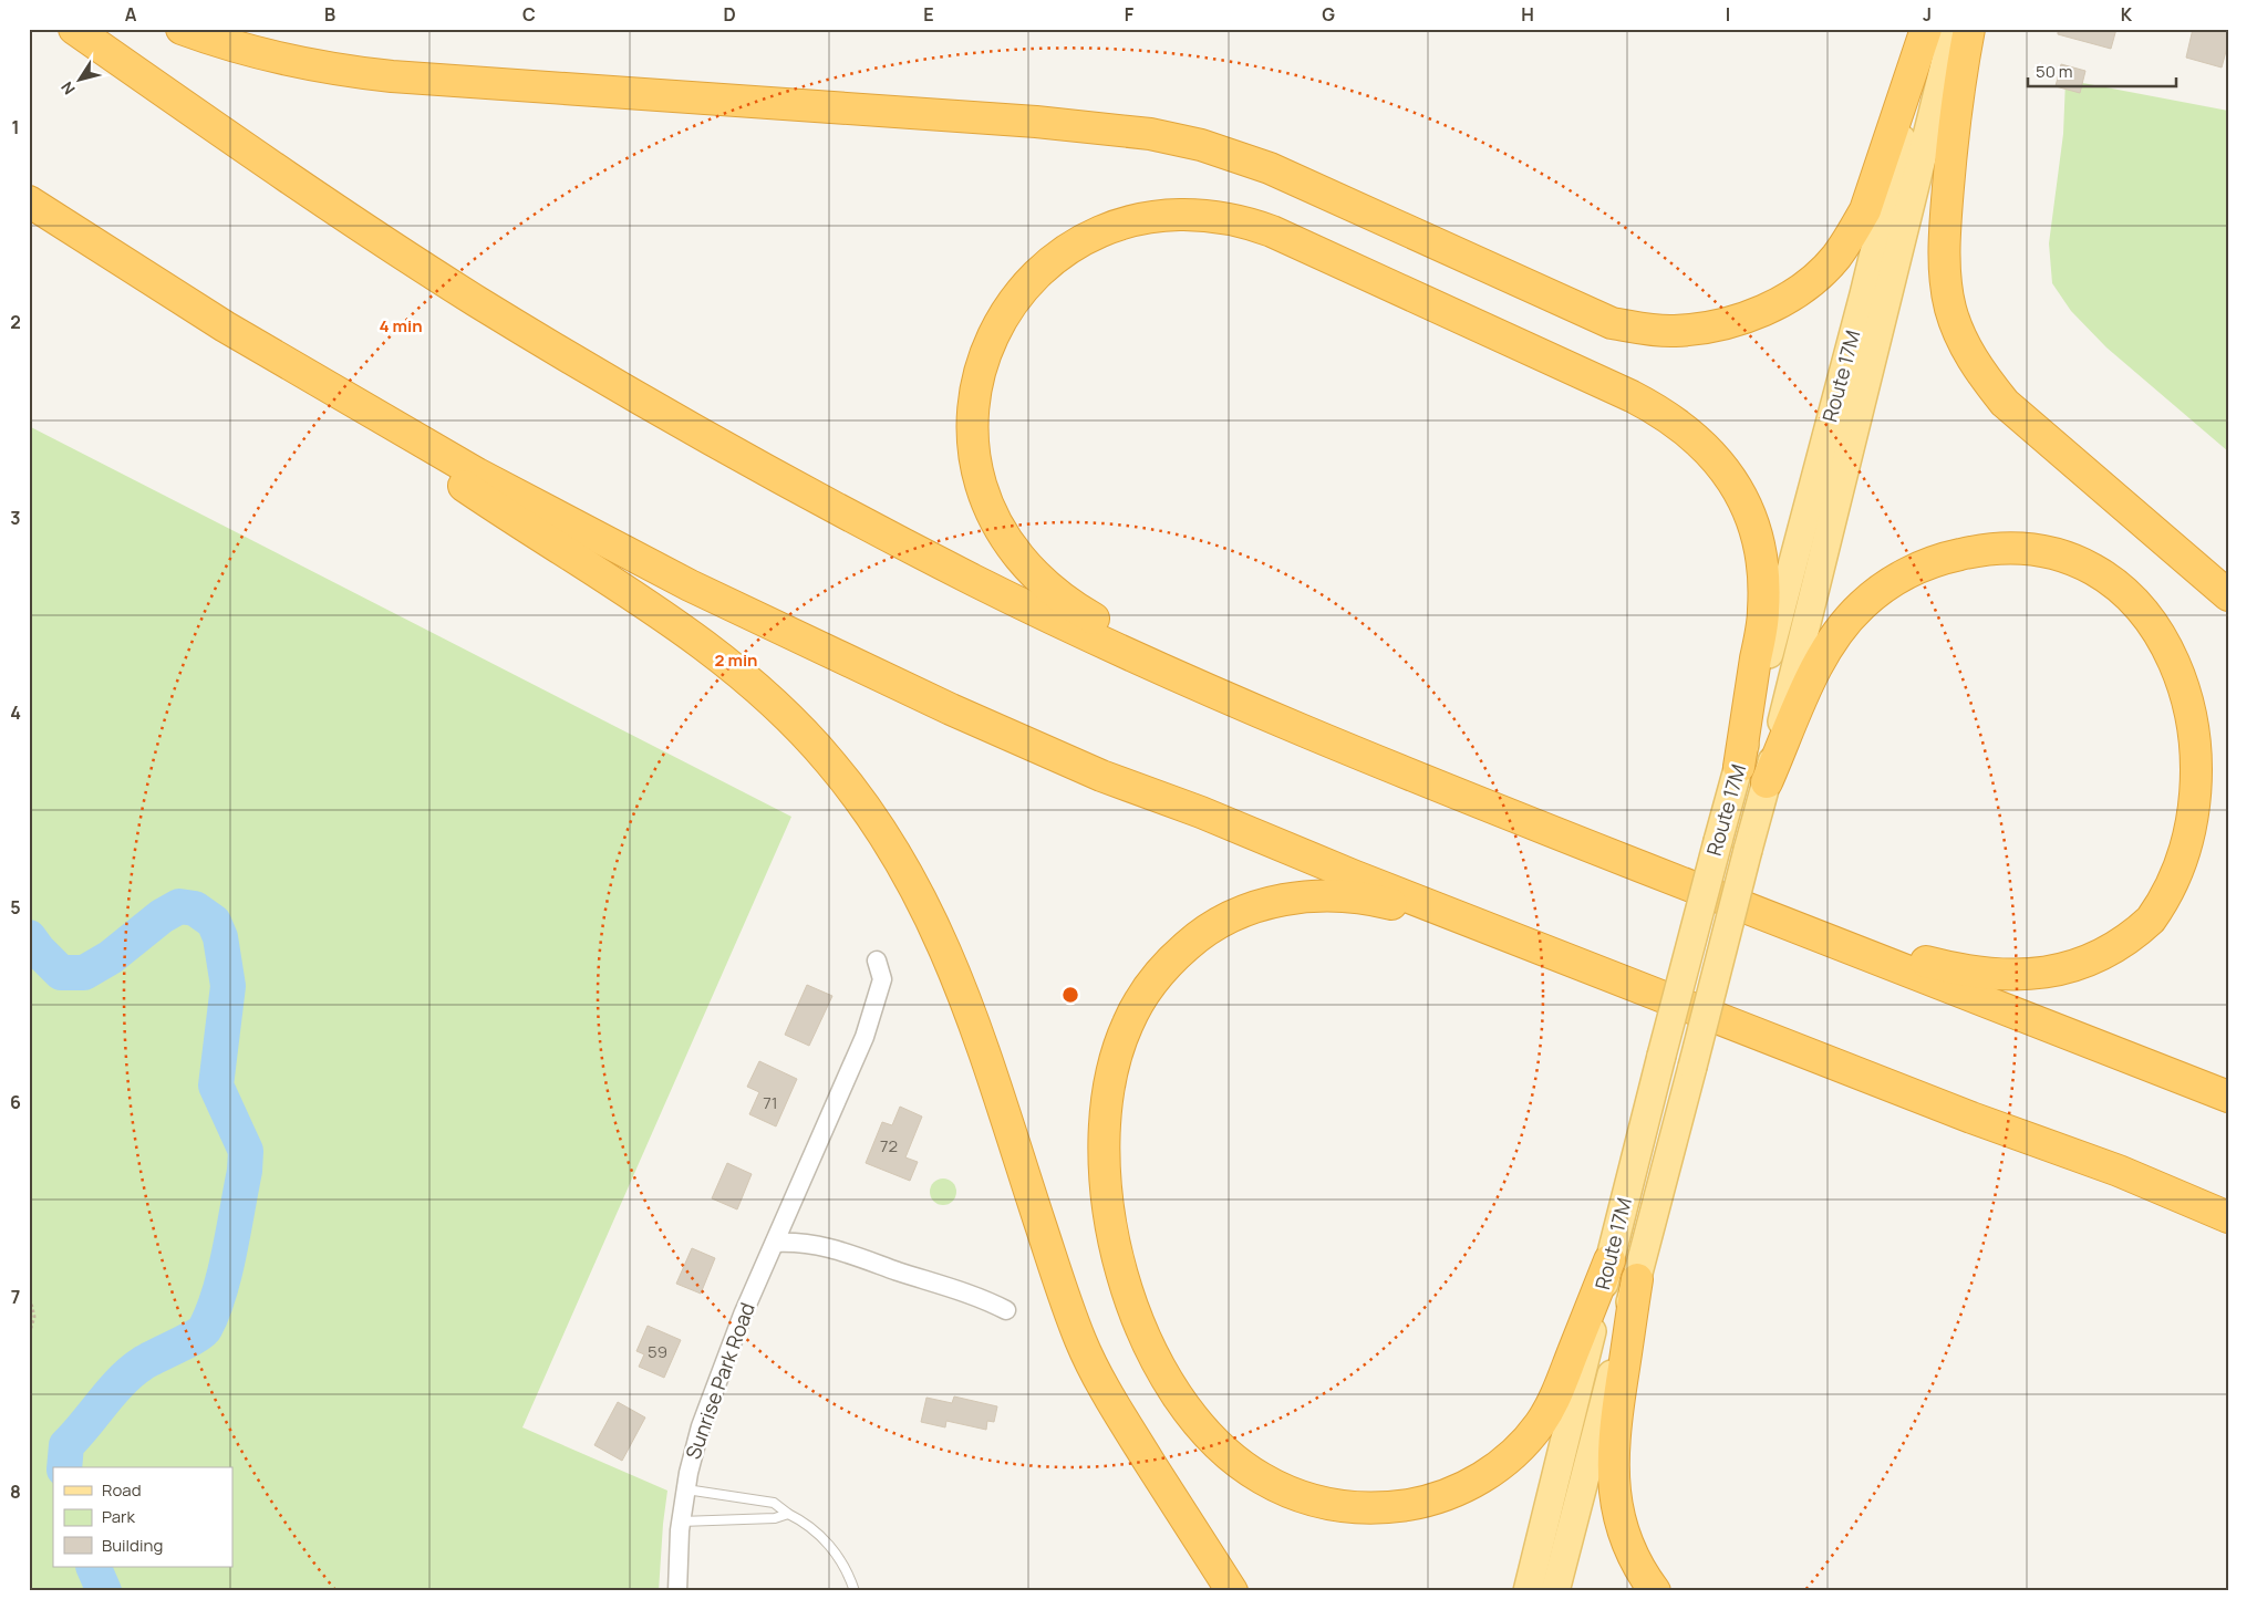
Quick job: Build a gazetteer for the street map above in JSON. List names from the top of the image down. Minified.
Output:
{"streets":{"main road":["Route 17M"],"street":["Sunrise Park Road"]},"house_numbers":["71","72","59"],"legend":["Road","Park","Building"],"scale_bar":"50 m","north":"bottom left","grid":{"columns":["A","B","C","D","E","F","G","H","I","J","K"],"rows":["1","2","3","4","5","6","7","8"]},"rings":["4 min","2 min"]}
